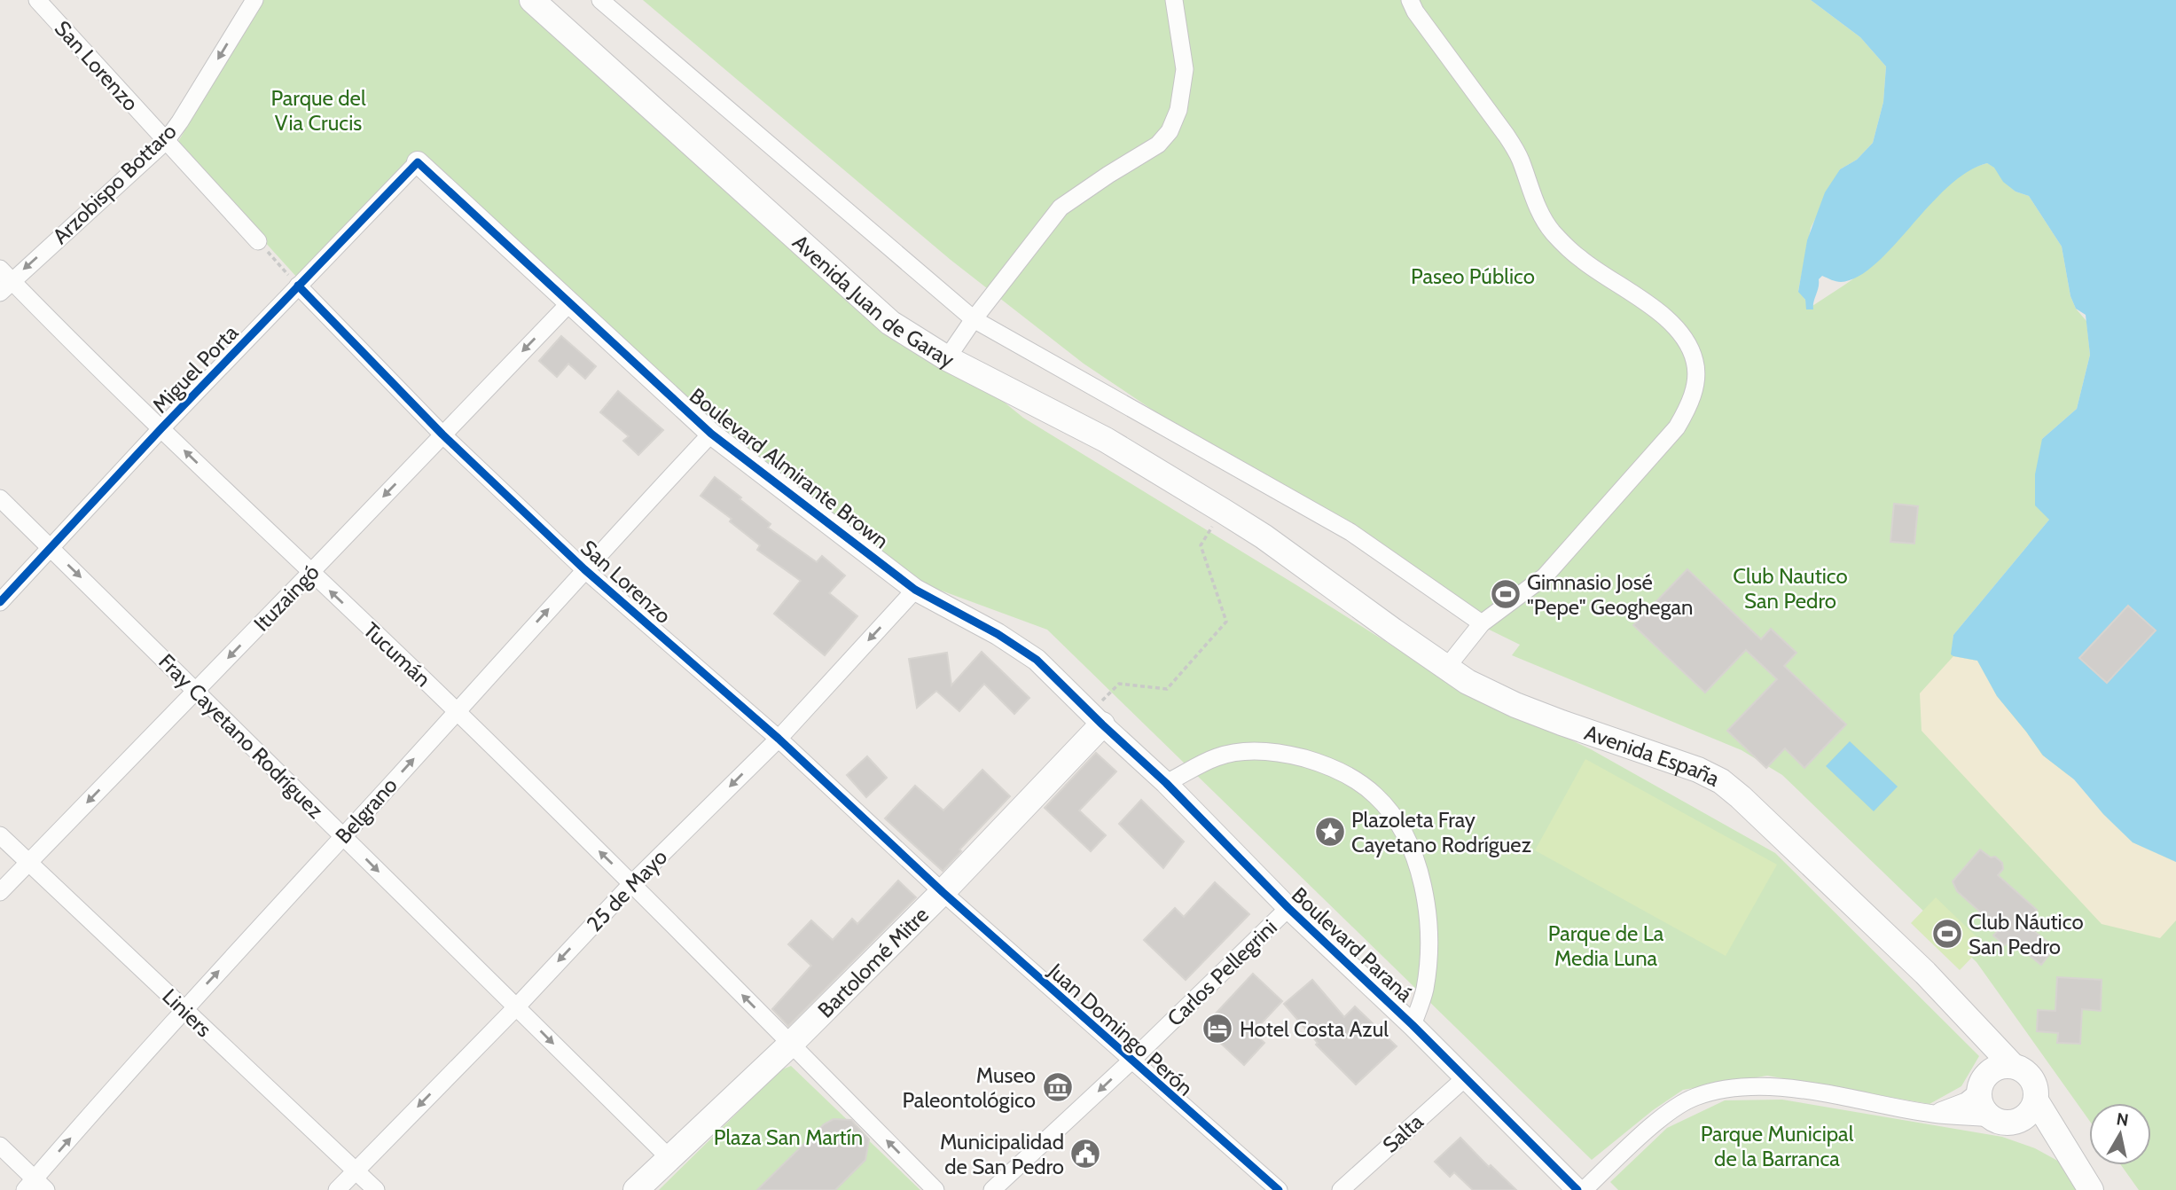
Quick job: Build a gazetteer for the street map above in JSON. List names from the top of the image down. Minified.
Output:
{"streets":{"main road":["Avenida Juan de Garay","Avenida España","Bartolomé Mitre"],"street":["San Lorenzo","Arzobispo Bottaro","Miguel Porta","Boulevard Almirante Brown","Ituzaingó","Tucumán","Fray Cayetano Rodríguez","Belgrano","25 de Mayo","Boulevard Paraná","Carlos Pellegrini","Liniers","Juan Domingo Perón","Salta"]},"crossings":[["San Lorenzo","Arzobispo Bottaro"],["San Lorenzo","Miguel Porta"],["San Lorenzo","Ituzaingó"],["San Lorenzo","Belgrano"],["San Lorenzo","25 de Mayo"],["San Lorenzo","Bartolomé Mitre"],["San Lorenzo","Juan Domingo Perón"],["Arzobispo Bottaro","Tucumán"],["Avenida Juan de Garay","Avenida España"],["Miguel Porta","Boulevard Almirante Brown"],["Miguel Porta","Tucumán"],["Miguel Porta","Fray Cayetano Rodríguez"],["Boulevard Almirante Brown","Ituzaingó"],["Boulevard Almirante Brown","Belgrano"],["Boulevard Almirante Brown","25 de Mayo"],["Boulevard Almirante Brown","Boulevard Paraná"],["Boulevard Almirante Brown","Bartolomé Mitre"],["Ituzaingó","Tucumán"],["Ituzaingó","Fray Cayetano Rodríguez"],["Ituzaingó","Liniers"],["Tucumán","Belgrano"],["Tucumán","25 de Mayo"],["Tucumán","Bartolomé Mitre"],["Fray Cayetano Rodríguez","Belgrano"],["Fray Cayetano Rodríguez","25 de Mayo"],["Fray Cayetano Rodríguez","Bartolomé Mitre"],["Belgrano","Liniers"],["25 de Mayo","Liniers"],["Boulevard Paraná","Bartolomé Mitre"],["Boulevard Paraná","Carlos Pellegrini"],["Boulevard Paraná","Salta"],["Bartolomé Mitre","Juan Domingo Perón"],["Carlos Pellegrini","Juan Domingo Perón"]],"one_way":["Arzobispo Bottaro","Ituzaingó","Tucumán","Fray Cayetano Rodríguez","Belgrano","25 de Mayo","Carlos Pellegrini"],"parks":["Parque del Via Crucis","Paseo Público","Club Nautico San Pedro","Parque de La Media Luna","Parque Municipal de la Barranca","Plaza San Martín"],"places":{"sports":["Gimnasio José \"Pepe\" Geoghegan","Club Náutico San Pedro"],"place":["Plazoleta Fray Cayetano Rodríguez"],"hotel":["Hotel Costa Azul"],"museum":["Museo Paleontológico"],"public building":["Municipalidad de San Pedro"]},"north":"top"}
